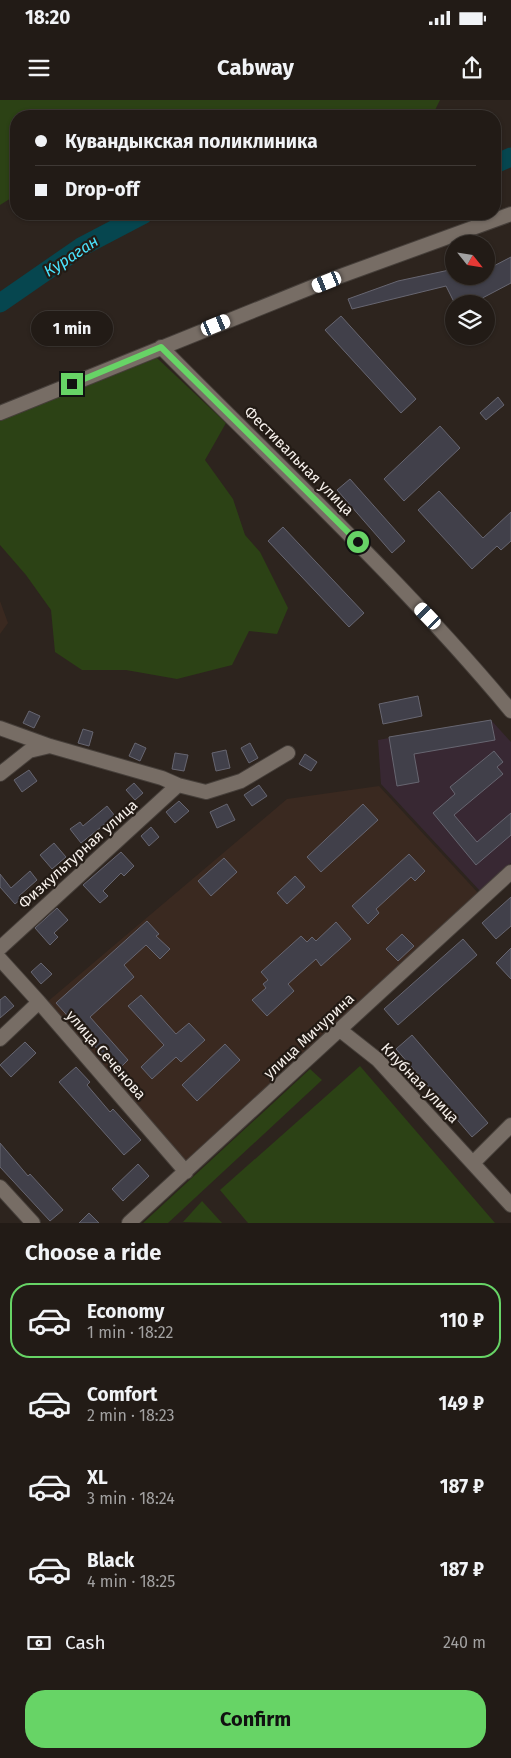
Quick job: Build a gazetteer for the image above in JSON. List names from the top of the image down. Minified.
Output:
{"streets":{"street":["Фестивальная улица","Физкультурная улица","улица Мичурина","улица Сеченова","Клубная улица"]},"crossings":[["улица Мичурина","улица Сеченова"],["улица Мичурина","Клубная улица"]],"water":["Кураган"],"north":"bottom right","page":{"status":"18:20","header":"Cabway","banner":["Кувандыкская поликлиника","Drop-off"],"bubble":"1 min","heading":"Choose a ride","list":[{"name":"Economy","note":"1 min · 18:22","value":"110 ₽"},{"name":"Comfort","note":"2 min · 18:23","value":"149 ₽"},{"name":"XL","note":"3 min · 18:24","value":"187 ₽"},{"name":"Black","note":"4 min · 18:25","value":"187 ₽"}],"pay":["Cash","240 m"],"buttons":"Confirm"}}
